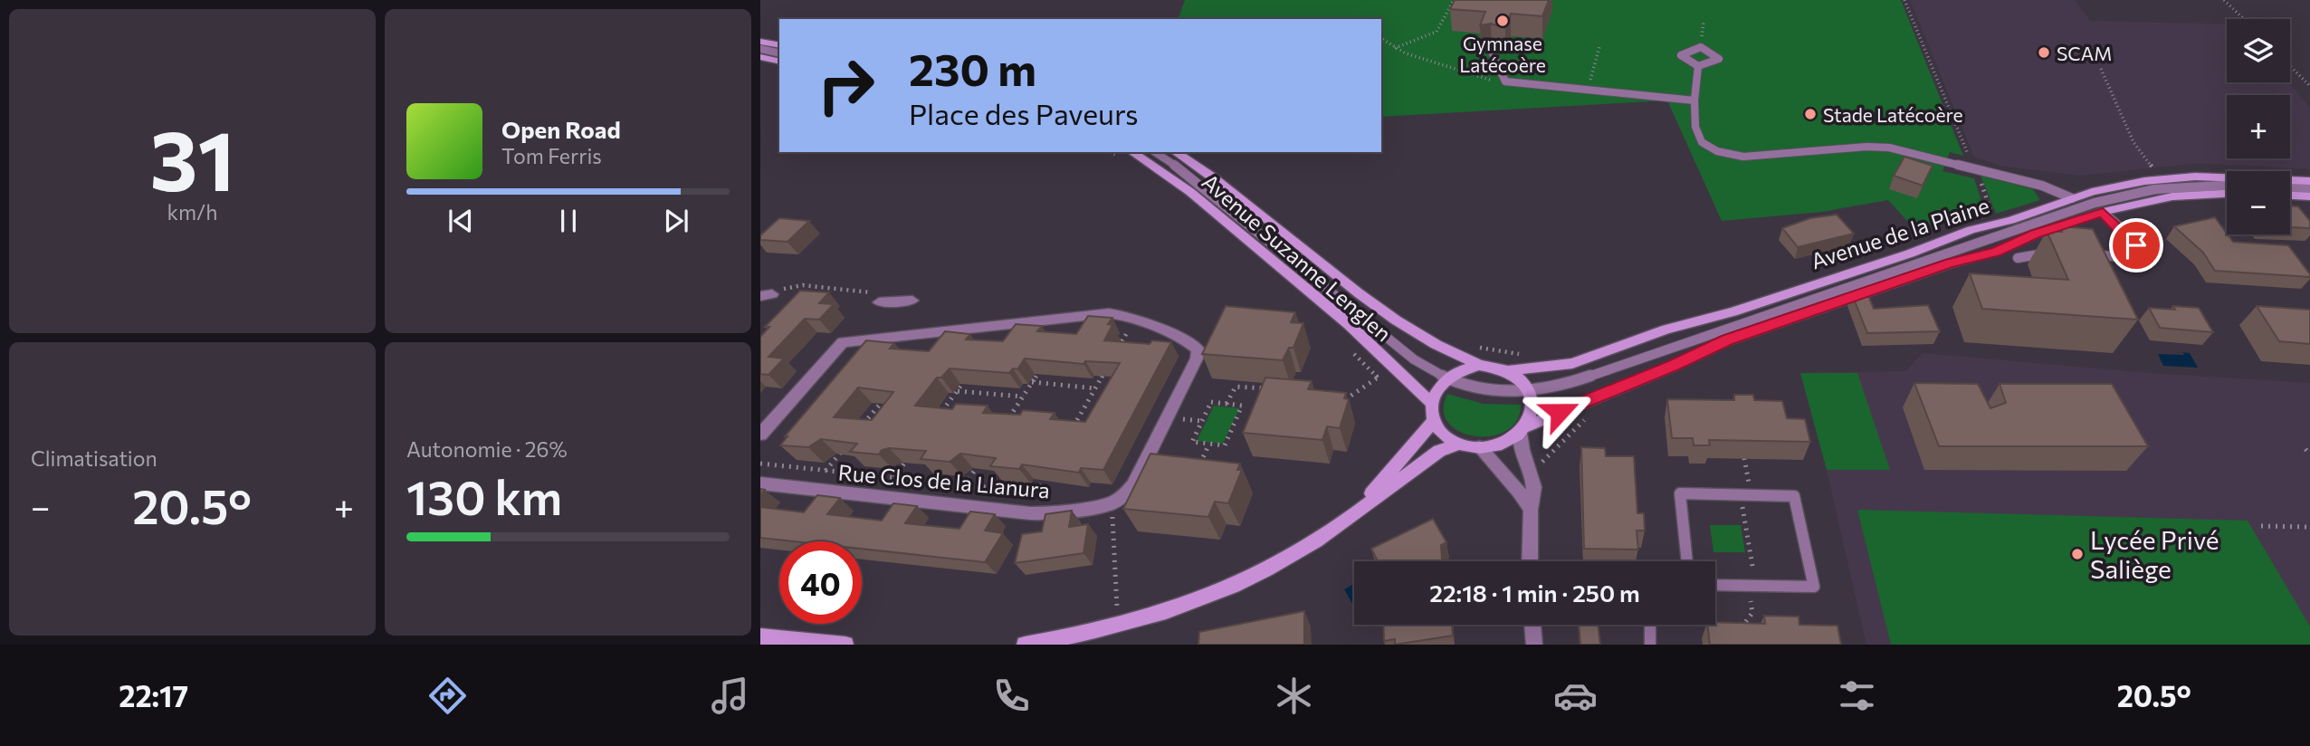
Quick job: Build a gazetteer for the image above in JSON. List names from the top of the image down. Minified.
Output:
{"streets":{"street":["Avenue de la Plaine","Avenue Suzanne Lenglen","Rue Clos de la Llanura"]},"crossings":[["Avenue de la Plaine","Avenue Suzanne Lenglen"]],"places":["Gymnase Latécoère","SCAM","Stade Latécoère","Lycée Privé Saliège"],"page":{"tile":[["31","km/h"],"Climatisation",["Autonomie · 26%","130 km"]],"map_buttons":["+","−"],"turn":["230 m","Place des Paveurs"],"song":["Open Road","Tom Ferris"],"heat":["−","20.5°","+"],"limit":"40","trip":"22:18 · 1 min · 250 m","tabs":["22:17","20.5°"]}}
